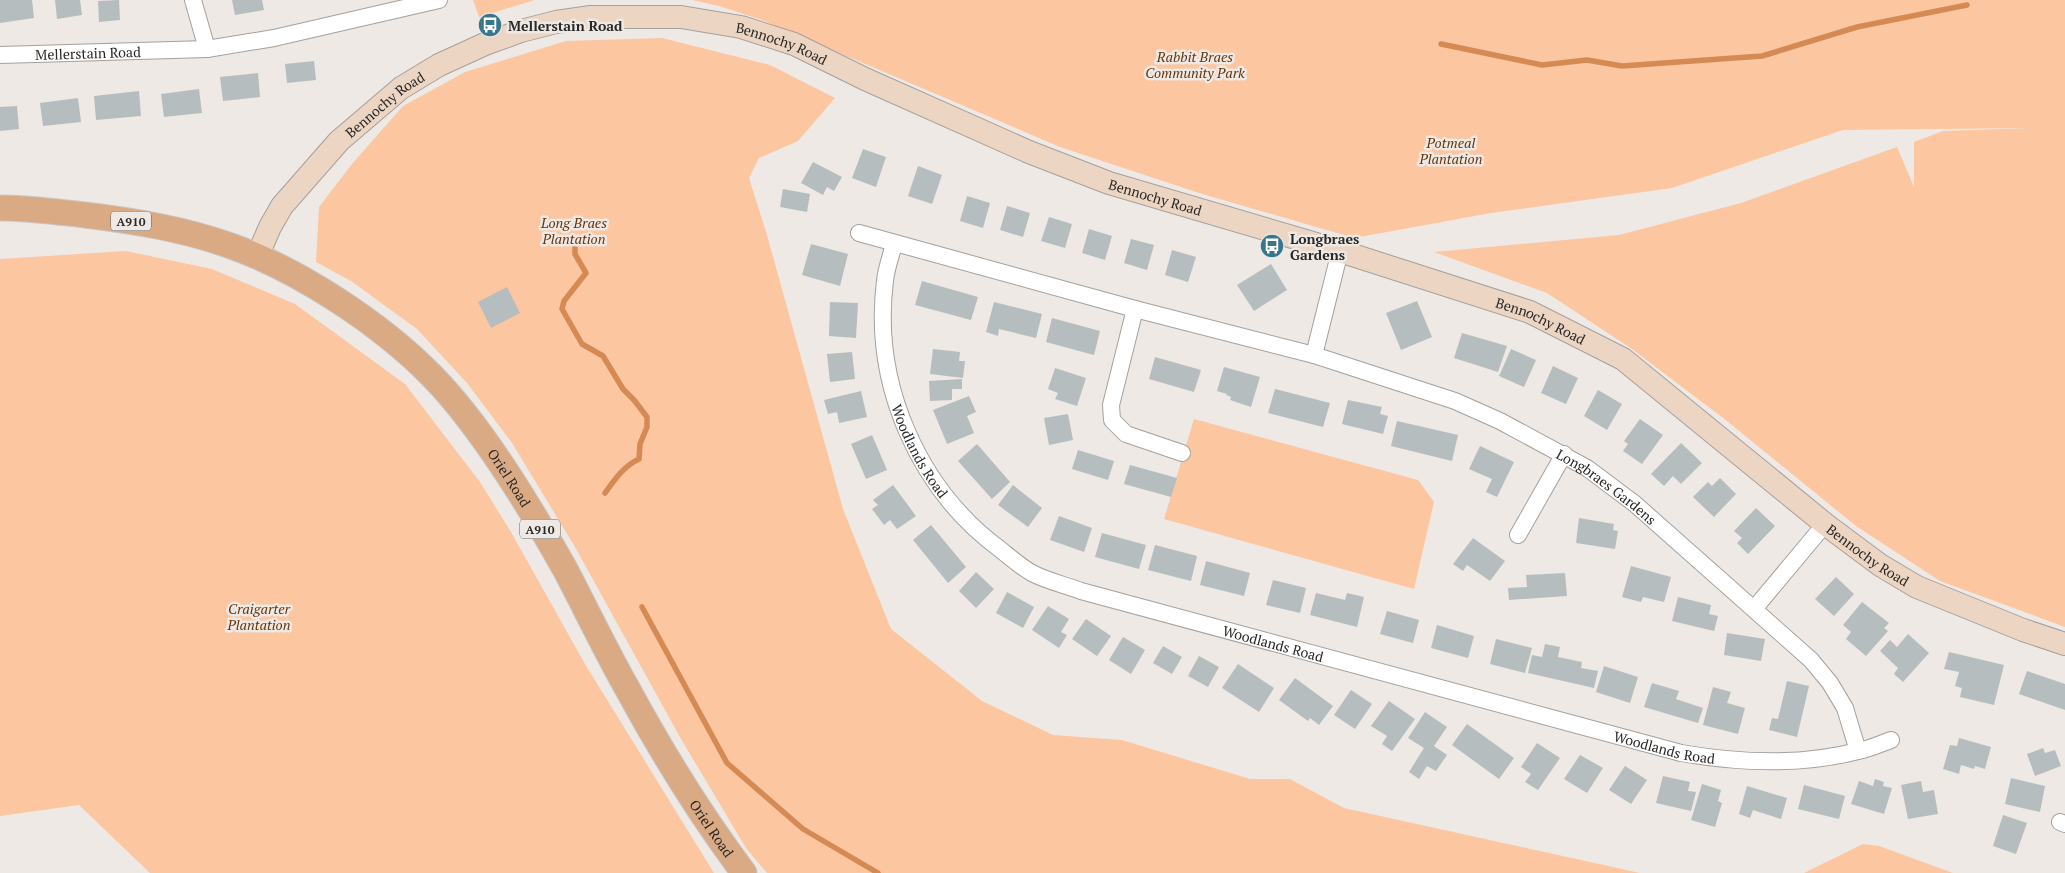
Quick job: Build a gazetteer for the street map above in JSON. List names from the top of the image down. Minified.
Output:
{"streets":{"main road":["A910","Oriel Road"],"street":["Bennochy Road","Mellerstain Road","Woodlands Road","Longbraes Gardens"]},"crossings":[["Bennochy Road","A910"],["Bennochy Road","Oriel Road"],["A910","Oriel Road"],["Woodlands Road","Longbraes Gardens"]],"parks":["Rabbit Braes Community Park","Potmeal Plantation","Long Braes Plantation","Craigarter Plantation"],"places":{"bus stop":["Mellerstain Road","Longbraes Gardens"]}}
